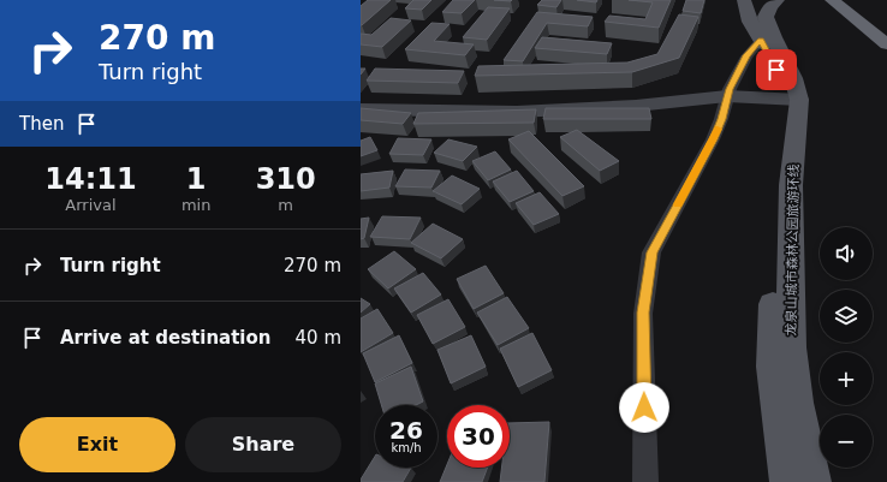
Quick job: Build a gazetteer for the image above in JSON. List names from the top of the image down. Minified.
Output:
{"streets":{"main road":["龙泉山城市森林公园旅游环线"]},"page":{"turn":["270 m","Turn right"],"then":"Then","eta":["14:11","Arrival","1","min","310","m"],"map_buttons":["+","−"],"list":[{"name":"Turn right","value":"270 m"},{"name":"Arrive at destination","value":"40 m"}],"speed":"26 km/h","limit":"30","buttons":["Exit","Share"]}}
